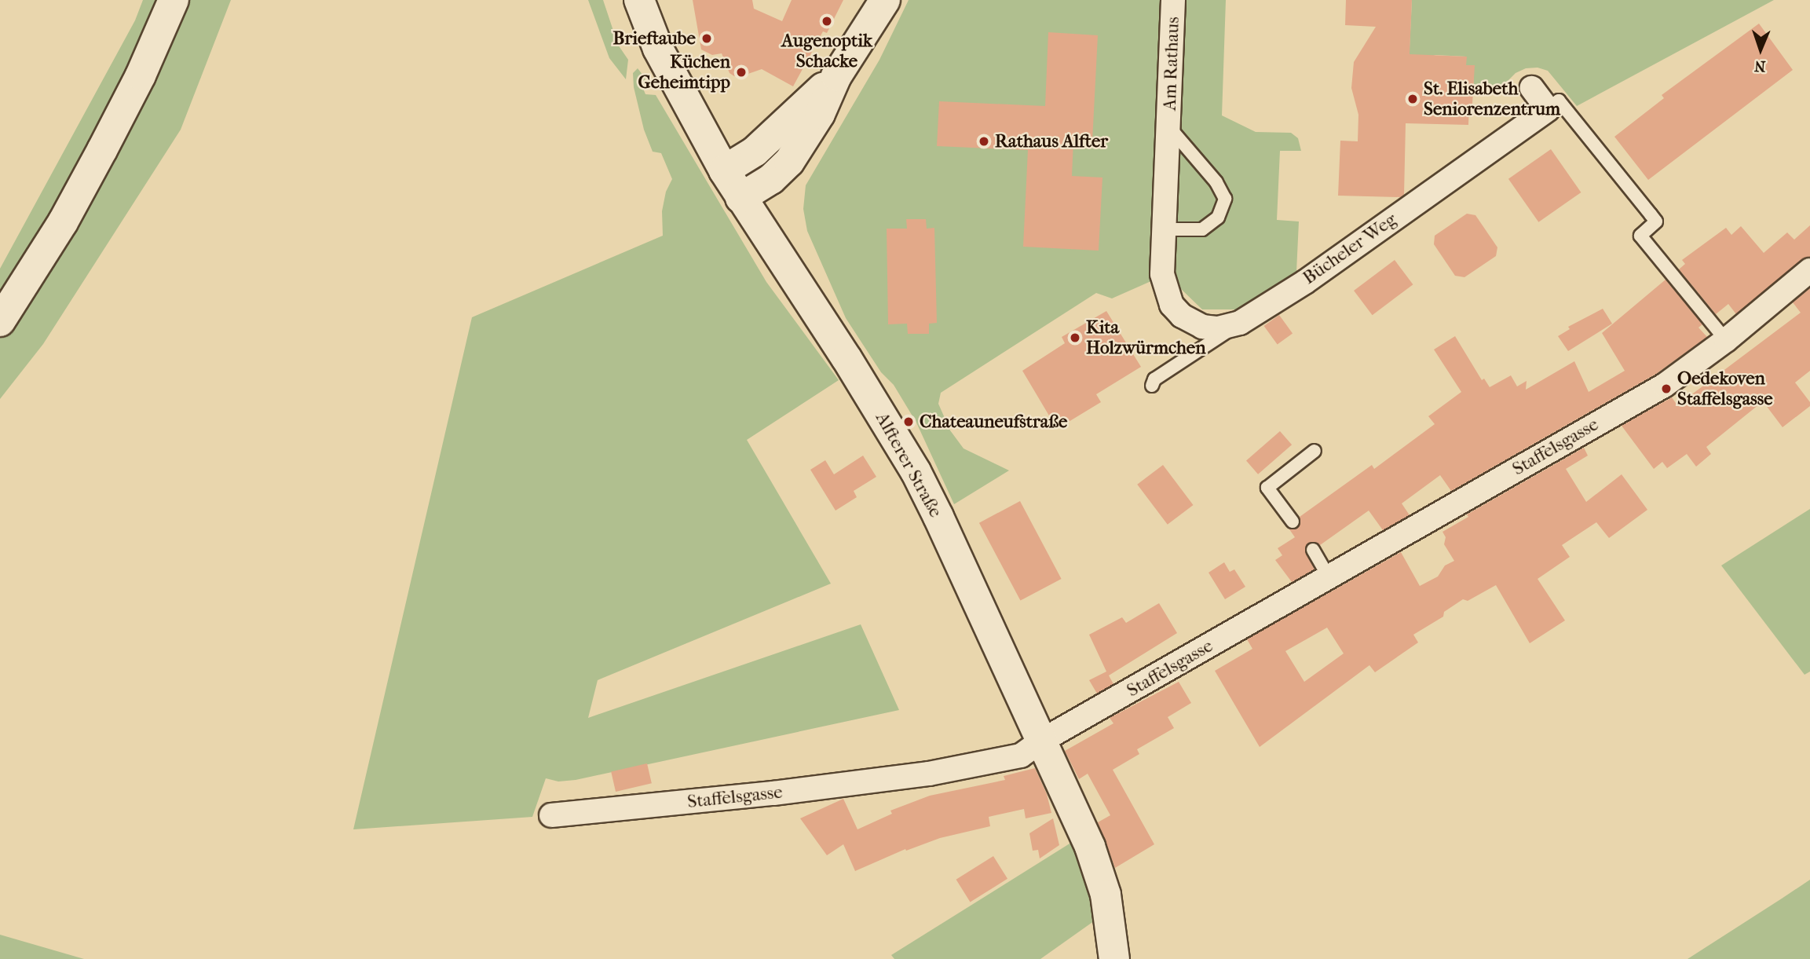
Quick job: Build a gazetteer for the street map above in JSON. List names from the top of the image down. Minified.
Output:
{"streets":{"street":["Am Rathaus","Bücheler Weg","Staffelsgasse","Alfterer Straße"]},"crossings":[["Am Rathaus","Bücheler Weg"],["Staffelsgasse","Alfterer Straße"]],"places":["Augenoptik Schacke","Brieftaube","Küchen Geheimtipp","St. Elisabeth Seniorenzentrum","Rathaus Alfter","Kita Holzwürmchen","Oedekoven Staffelsgasse","Chateauneufstraße"],"north":"bottom"}
